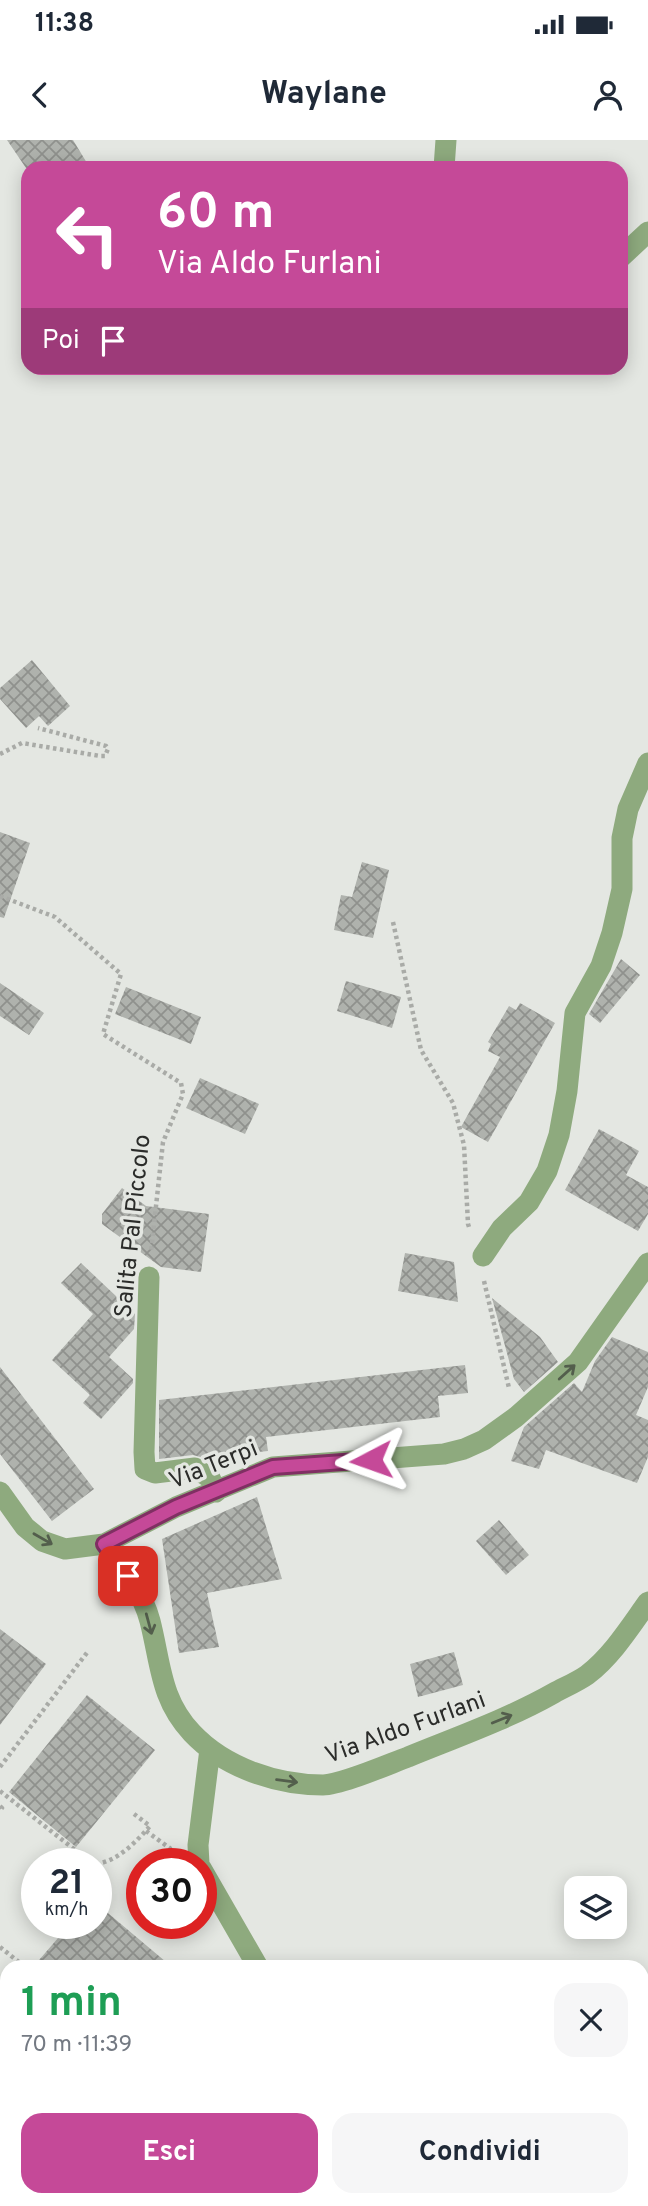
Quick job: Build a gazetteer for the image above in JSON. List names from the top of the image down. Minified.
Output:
{"streets":{"street":["Salita Pal Piccolo","Via Terpi","Via Aldo Furlani"]},"crossings":[["Salita Pal Piccolo","Via Terpi"],["Via Terpi","Via Aldo Furlani"]],"one_way":["Via Terpi"],"page":{"status":"11:38","header":"Waylane","turn":["60 m","Via Aldo Furlani"],"then":"Poi","speed":"21 km/h","limit":"30","heading":["1 min","70 m · 11:39"],"buttons":["Esci","Condividi"]}}
